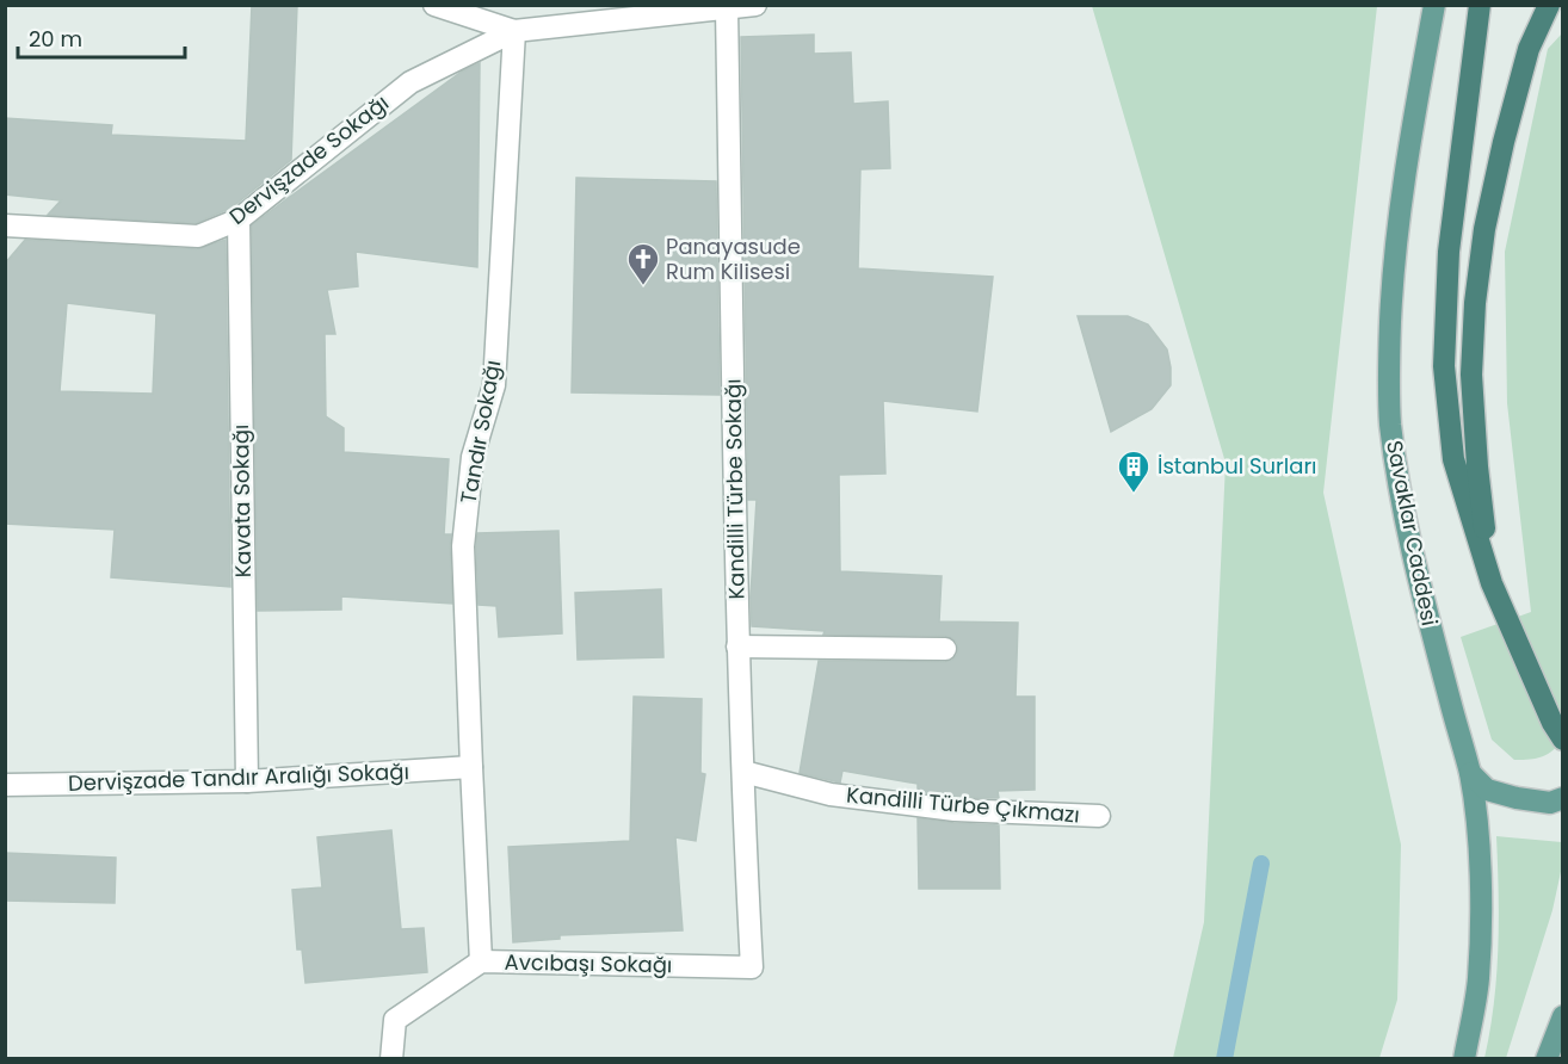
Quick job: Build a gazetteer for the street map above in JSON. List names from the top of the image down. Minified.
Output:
{"streets":{"main road":["Savaklar Caddesi"],"street":["Dervişzade Sokağı","Tandır Sokağı","Kandilli Türbe Sokağı","Kavata Sokağı","Dervişzade Tandır Aralığı Sokağı","Kandilli Türbe Çıkmazı","Avcıbaşı Sokağı"]},"crossings":[["Dervişzade Sokağı","Tandır Sokağı"],["Dervişzade Sokağı","Kavata Sokağı"],["Tandır Sokağı","Dervişzade Tandır Aralığı Sokağı"],["Tandır Sokağı","Avcıbaşı Sokağı"],["Kandilli Türbe Sokağı","Kandilli Türbe Çıkmazı"],["Kandilli Türbe Sokağı","Avcıbaşı Sokağı"],["Kavata Sokağı","Dervişzade Tandır Aralığı Sokağı"]],"places":{"church":["Panayasude Rum Kilisesi"],"building":["İstanbul Surları"]},"scale_bar":"20 m"}
